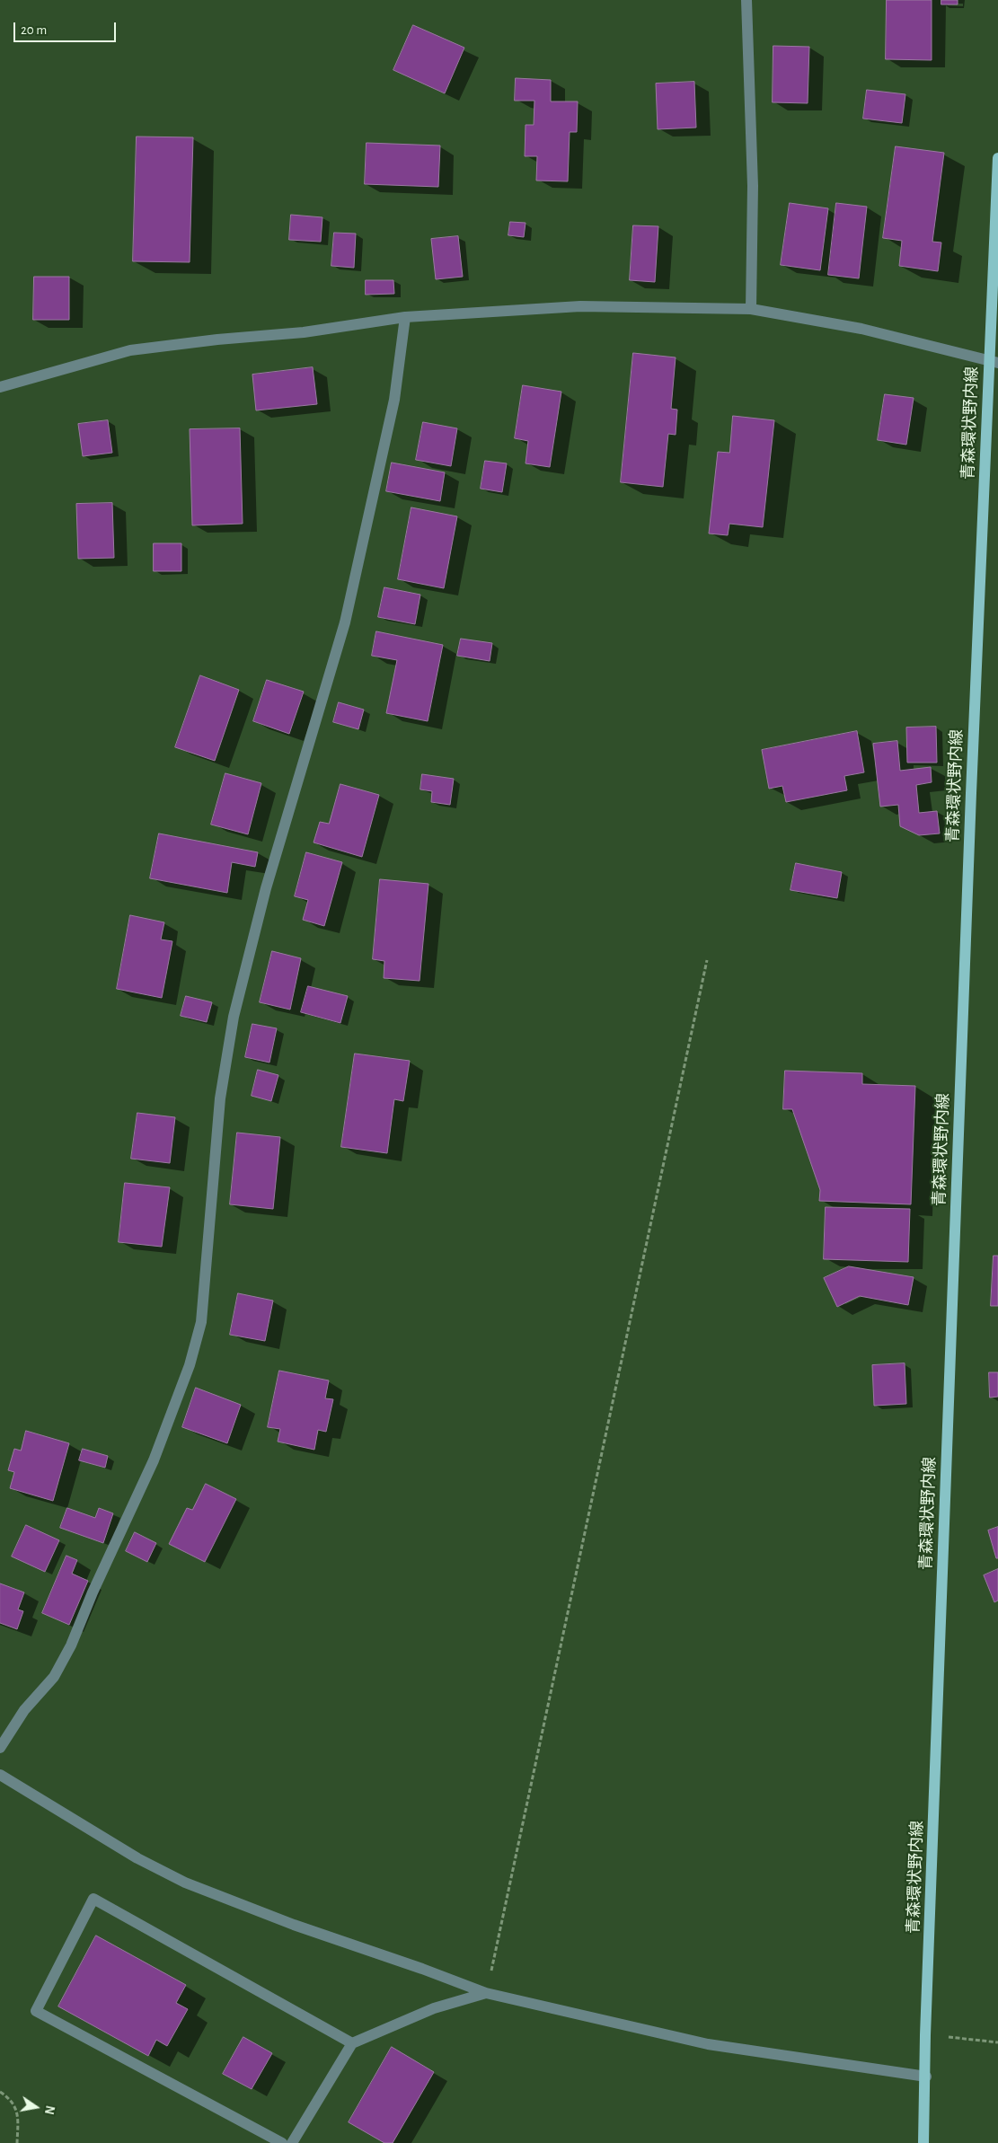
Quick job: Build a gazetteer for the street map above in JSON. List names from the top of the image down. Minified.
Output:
{"streets":{"main road":["青森環状野内線"]},"scale_bar":"20 m","north":"right"}
